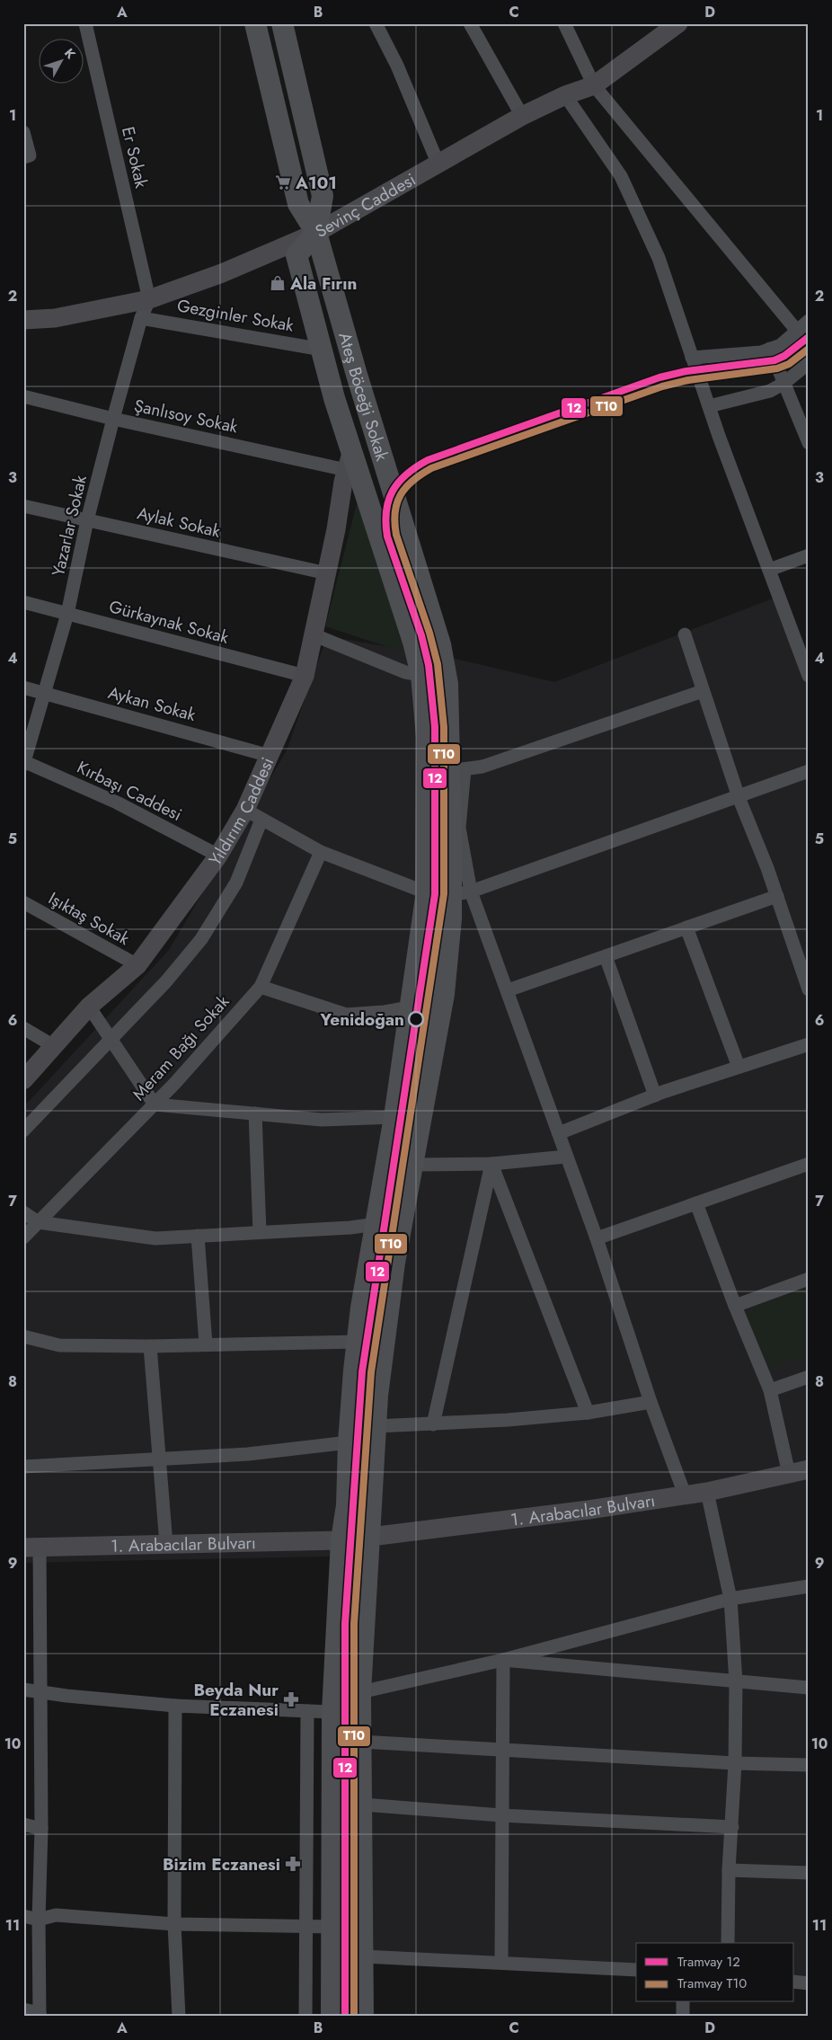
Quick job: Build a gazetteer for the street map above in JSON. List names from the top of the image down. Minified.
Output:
{"streets":{"main road":["Sevinç Caddesi","Ateş Böceği Sokak","Yıldırım Caddesi","1. Arabacılar Bulvarı"],"street":["Er Sokak","Gezginler Sokak","Şanlısoy Sokak","Aylak Sokak","Yazarlar Sokak","Gürkaynak Sokak","Aykan Sokak","Kırbaşı Caddesi","Işıktaş Sokak","Meram Bağı Sokak"]},"crossings":[["Er Sokak","Sevinç Caddesi"],["Er Sokak","Yazarlar Sokak"],["Sevinç Caddesi","Ateş Böceği Sokak"],["Sevinç Caddesi","Yazarlar Sokak"],["Gezginler Sokak","Yazarlar Sokak"],["Ateş Böceği Sokak","1. Arabacılar Bulvarı"],["Şanlısoy Sokak","Yazarlar Sokak"],["Şanlısoy Sokak","Yıldırım Caddesi"],["Aylak Sokak","Yazarlar Sokak"],["Aylak Sokak","Yıldırım Caddesi"],["Yazarlar Sokak","Gürkaynak Sokak"],["Yazarlar Sokak","Aykan Sokak"],["Yazarlar Sokak","Kırbaşı Caddesi"],["Gürkaynak Sokak","Yıldırım Caddesi"],["Aykan Sokak","Yıldırım Caddesi"],["Kırbaşı Caddesi","Yıldırım Caddesi"],["Yıldırım Caddesi","Işıktaş Sokak"]],"places":{"supermarket":["A101"],"shop":["Ala Fırın"],"other":["Yenidoğan"],"pharmacy":["Beyda Nur Eczanesi","Bizim Eczanesi"]},"lines":["tram line 12","tram line T10"],"legend":["Tramvay 12","Tramvay T10"],"north":"top right","grid":{"columns":["A","B","C","D"],"rows":["1","2","3","4","5","6","7","8","9","10","11"]}}
